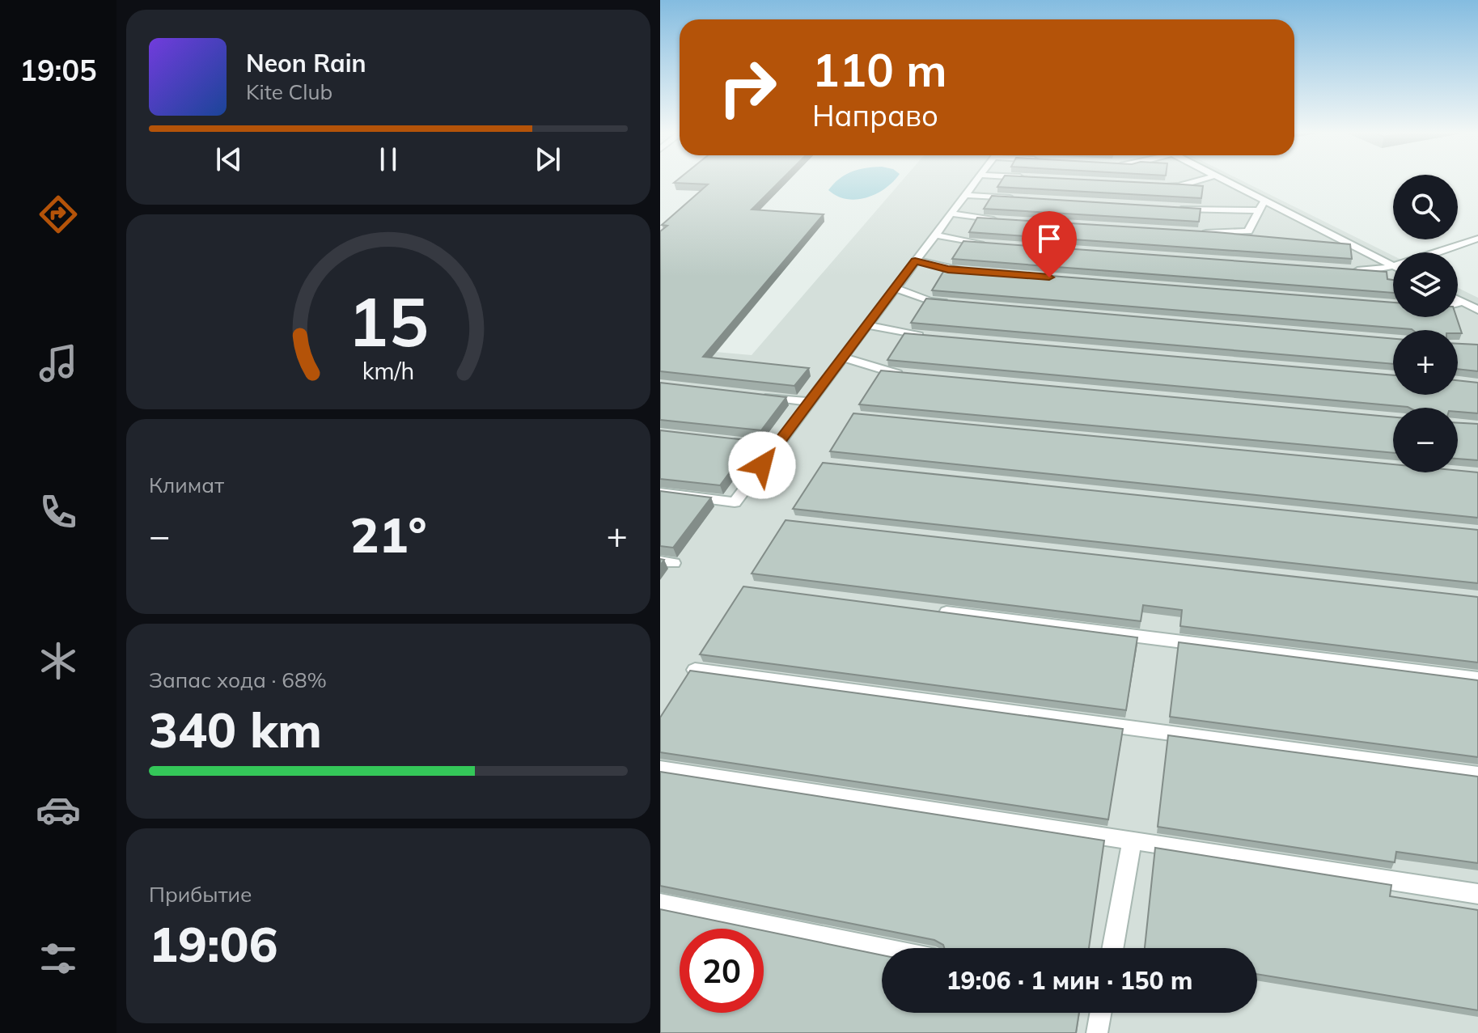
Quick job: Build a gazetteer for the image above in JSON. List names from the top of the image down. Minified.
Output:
{"page":{"tabs":"19:05","turn":["110 m","Направо"],"song":["Neon Rain","Kite Club"],"map_buttons":["+","−"],"tile":["Климат",["Запас хода · 68%","340 km"],["Прибытие","19:06"]],"heat":["−","21°","+"],"limit":"20","trip":"19:06 · 1 мин · 150 m","gauge":["15","km/h"]}}
